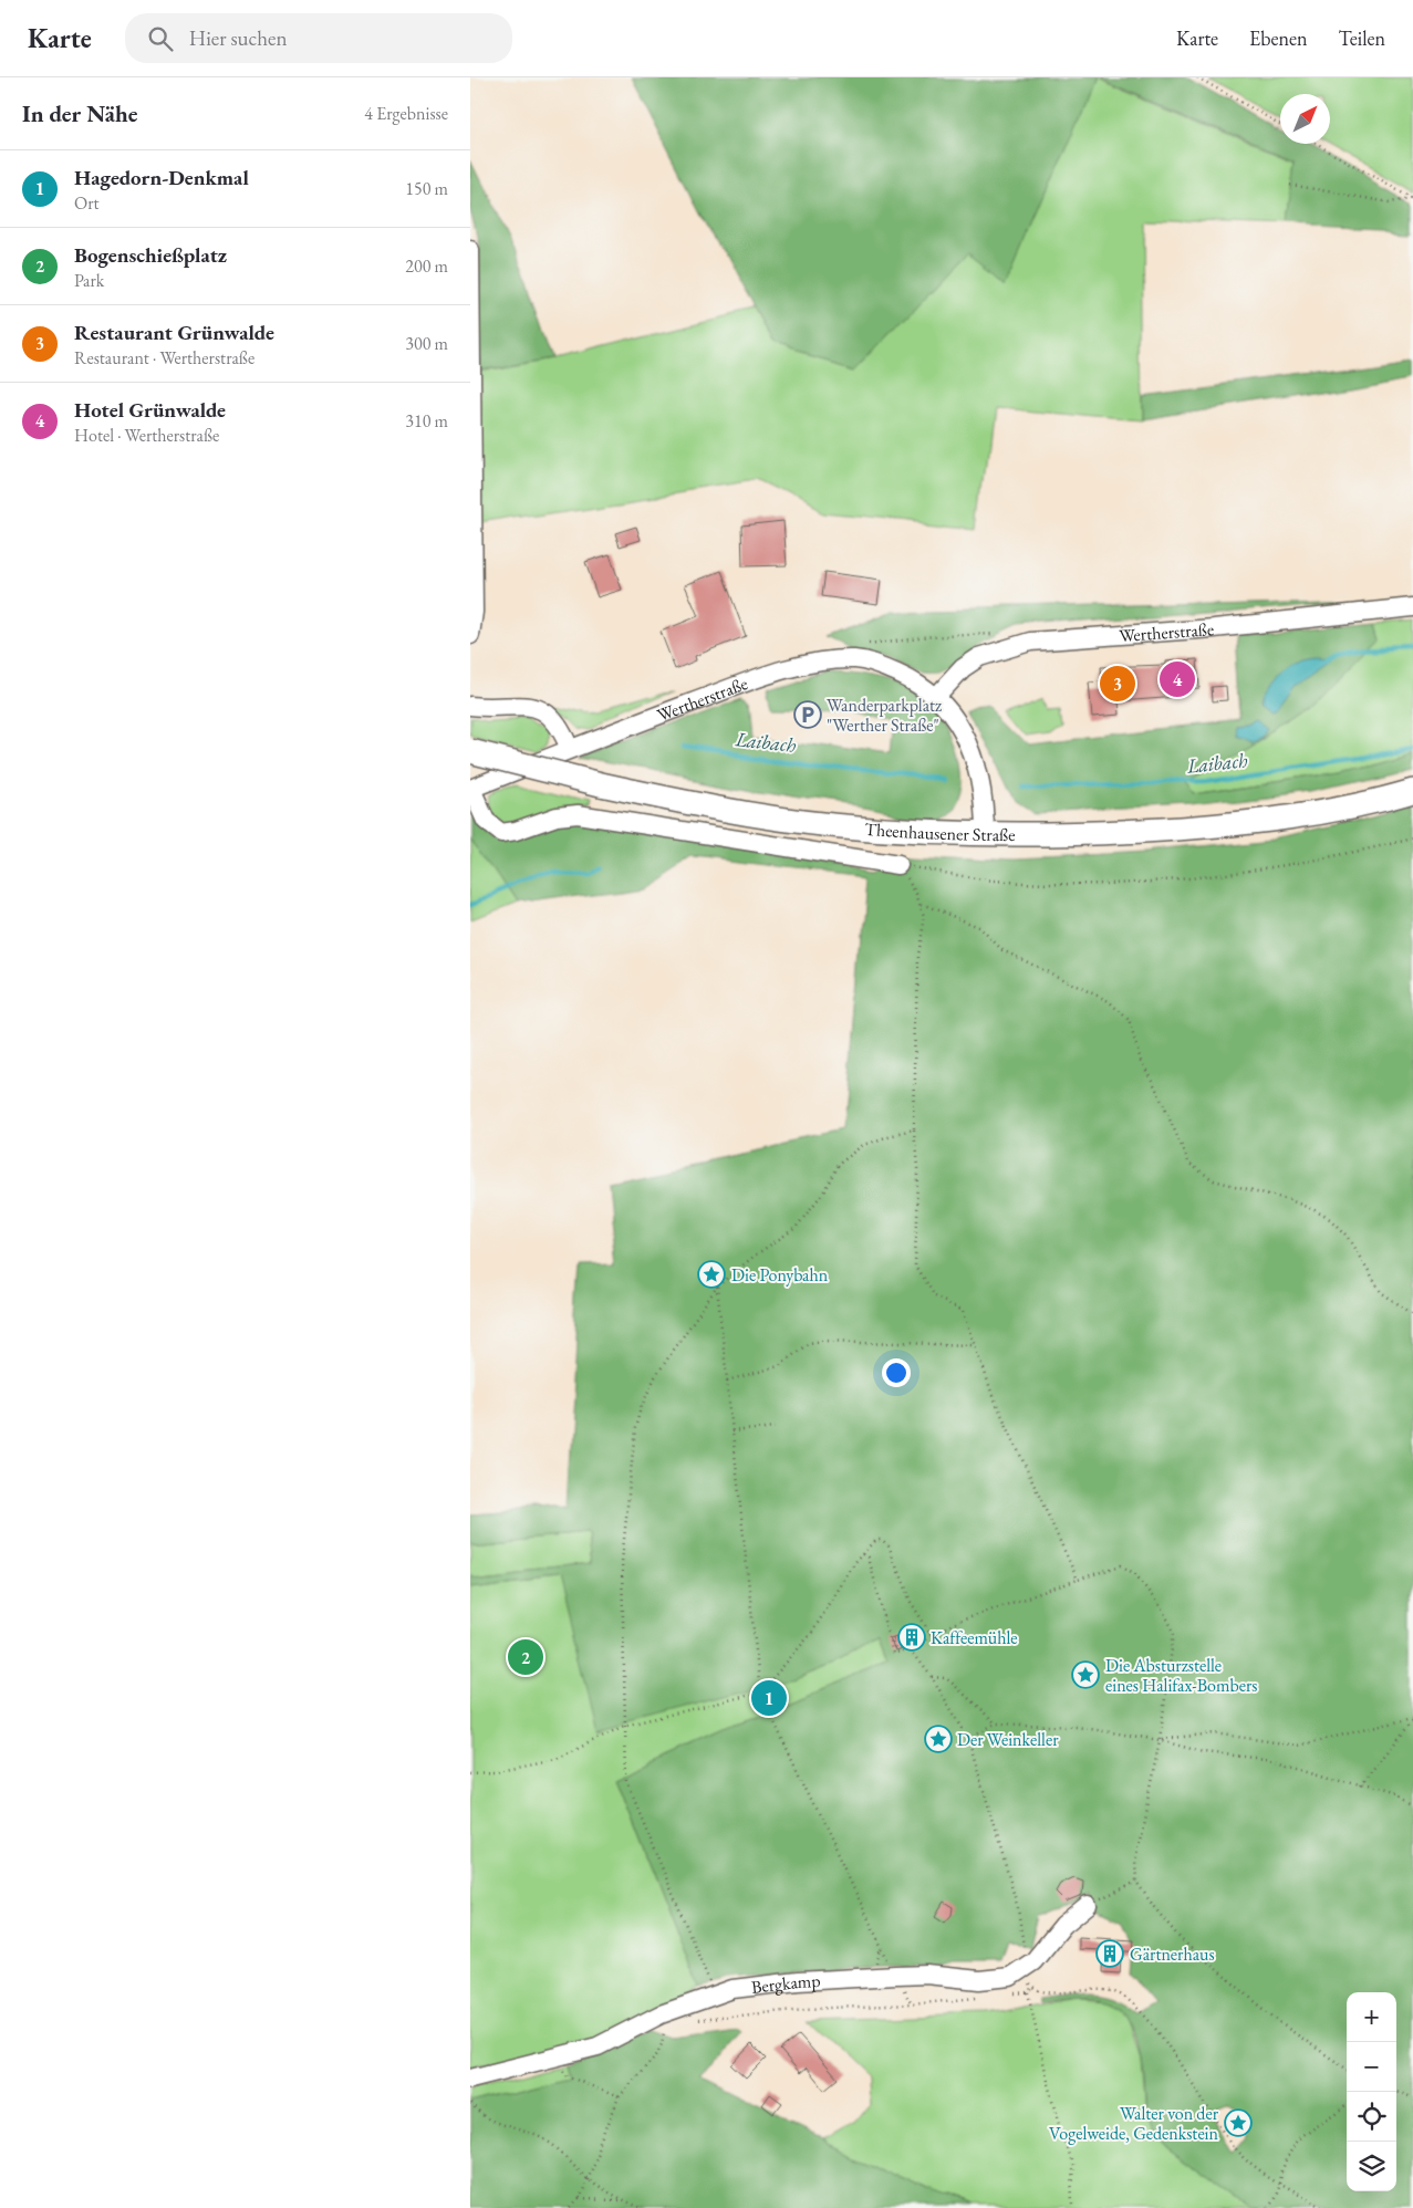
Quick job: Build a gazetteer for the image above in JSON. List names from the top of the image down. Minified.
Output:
{"streets":{"main road":["Theenhausener Straße"],"street":["Wertherstraße","Bergkamp"]},"crossings":[["Wertherstraße","Theenhausener Straße"]],"water":["Laibach"],"places":{"parking":["Wanderparkplatz \"Werther Straße\""],"place":["Die Ponybahn","Die Absturzstelle eines Halifax-Bombers","Der Weinkeller","Walter von der Vogelweide, Gedenkstein"],"building":["Kaffeemühle","Gärtnerhaus"]},"north":"top right","page":{"header":"Karte","search":"Hier suchen","nav":["Karte","Ebenen","Teilen"],"heading":["In der Nähe","4 Ergebnisse"],"list":[{"mark":"1","name":"Hagedorn-Denkmal","note":"Ort","value":"150 m"},{"mark":"2","name":"Bogenschießplatz","note":"Park","value":"200 m"},{"mark":"3","name":"Restaurant Grünwalde","note":"Restaurant · Wertherstraße","value":"300 m"},{"mark":"4","name":"Hotel Grünwalde","note":"Hotel · Wertherstraße","value":"310 m"}],"pins":["4","3","2","1"],"map_buttons":["+","−"]}}
